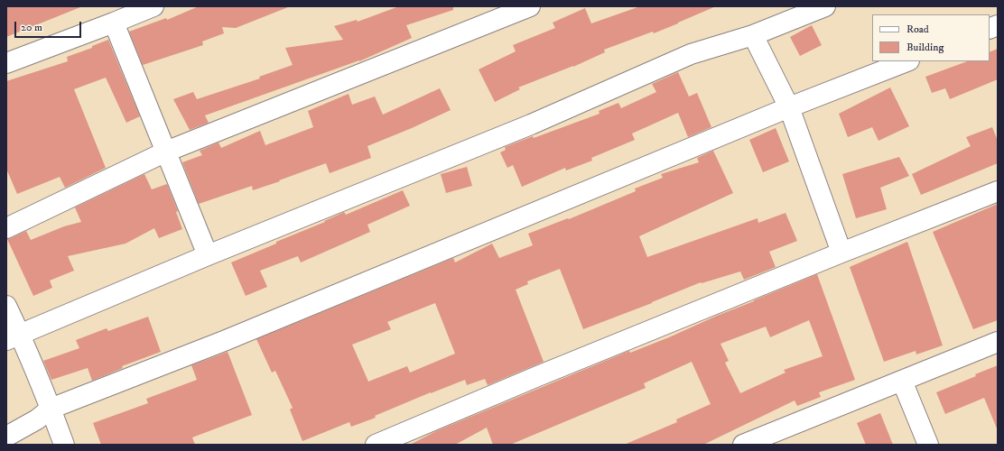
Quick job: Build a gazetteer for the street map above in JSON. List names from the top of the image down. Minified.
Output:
{"legend":["Road","Building"],"scale_bar":"20 m"}
